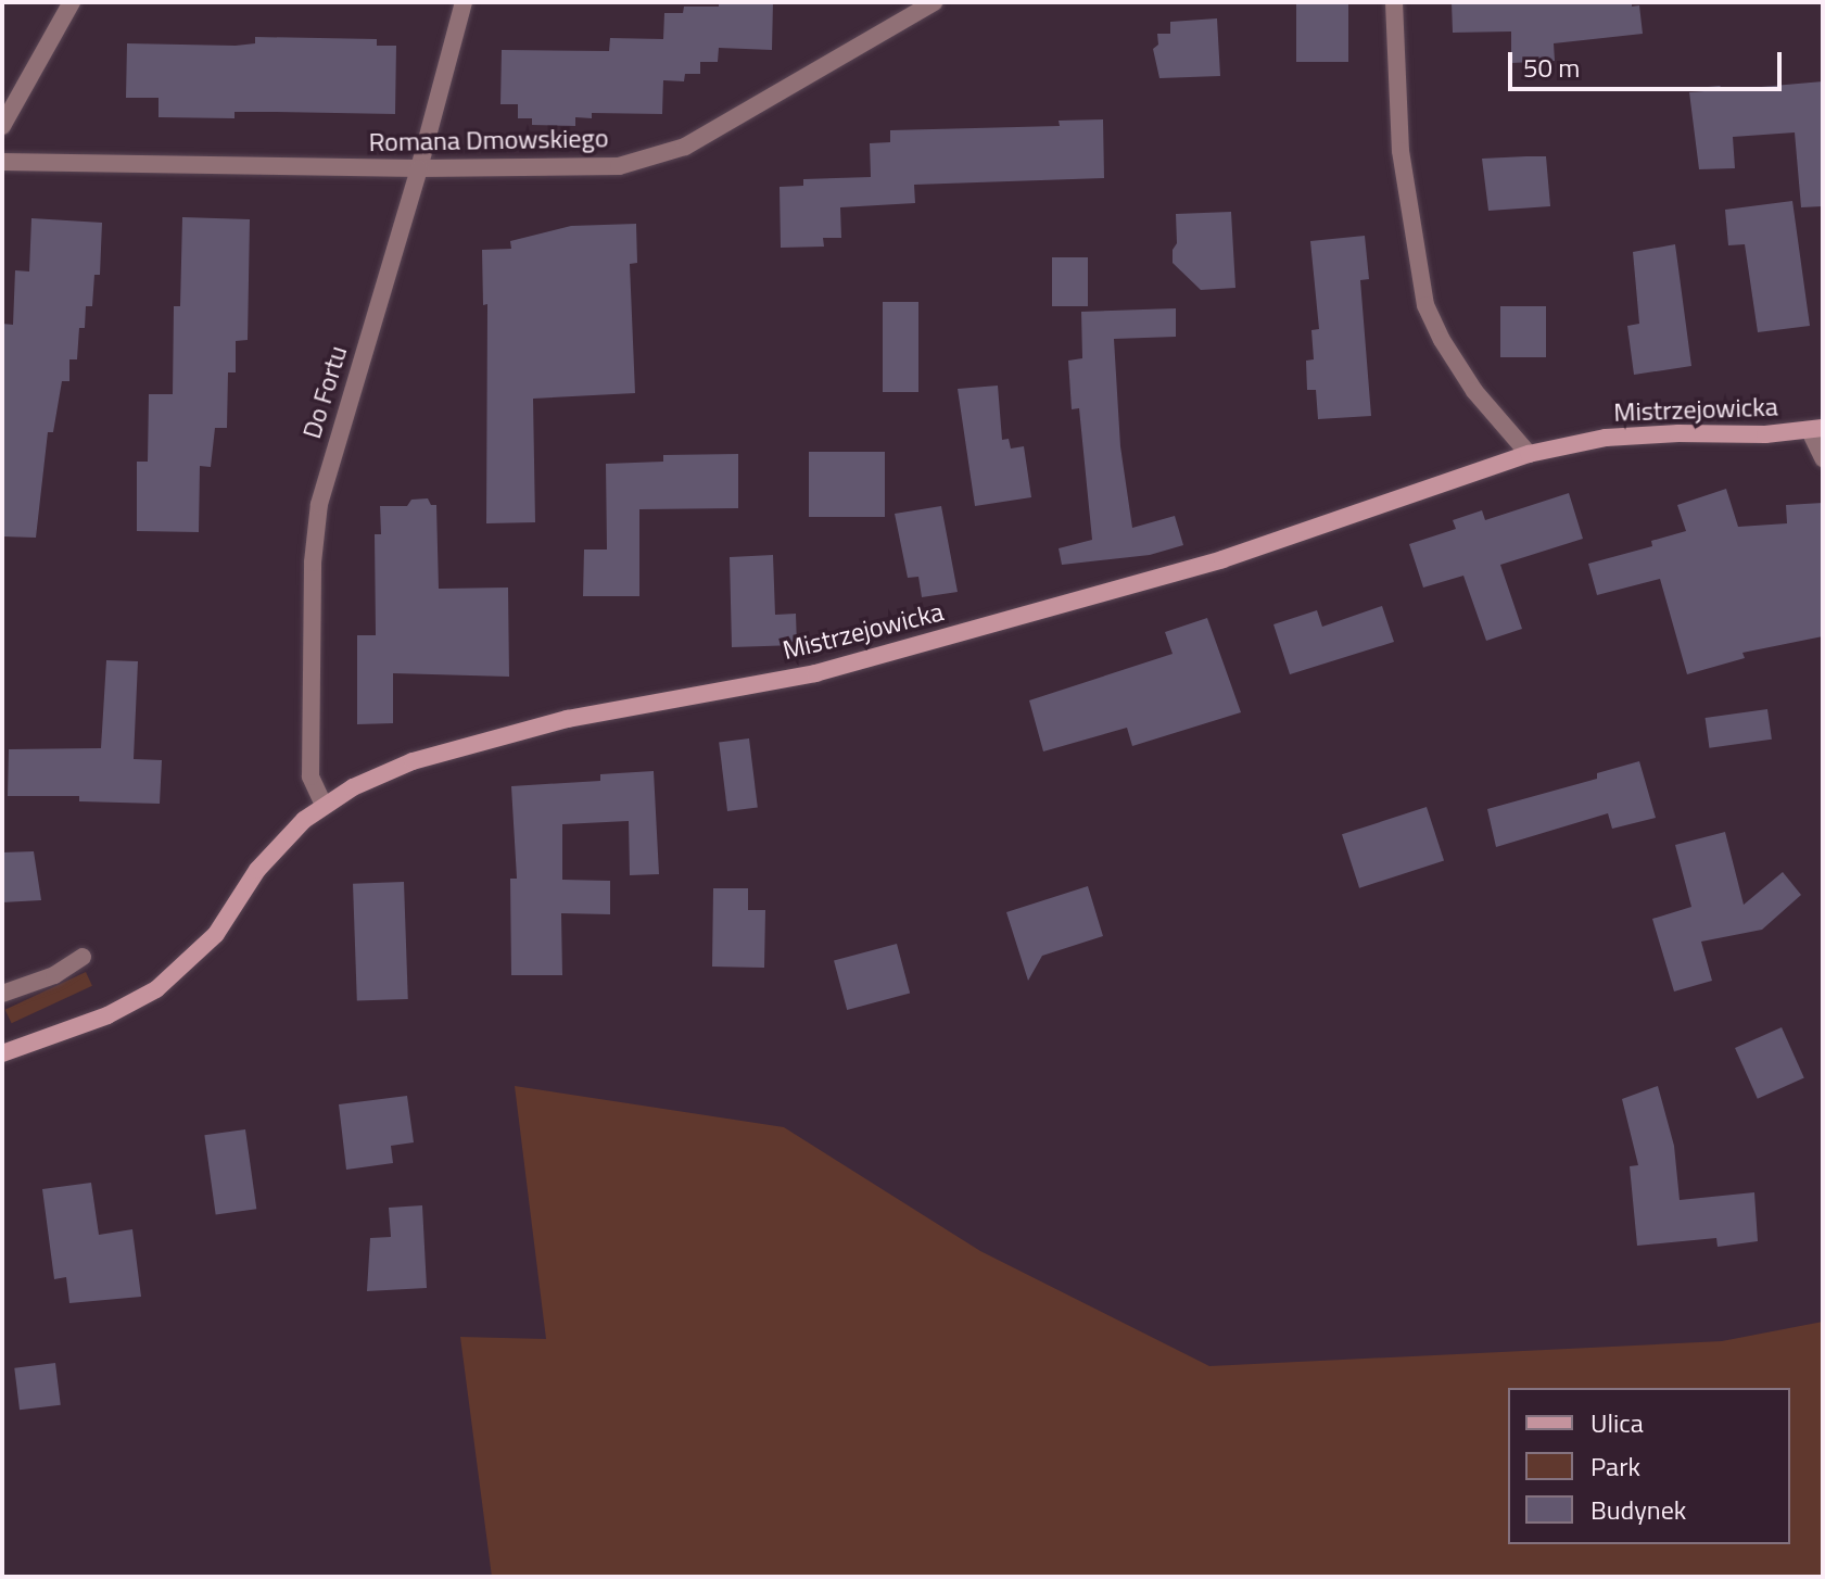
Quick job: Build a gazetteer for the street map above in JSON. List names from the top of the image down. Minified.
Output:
{"streets":{"street":["Romana Dmowskiego","Do Fortu","Mistrzejowicka"]},"crossings":[["Romana Dmowskiego","Do Fortu"],["Do Fortu","Mistrzejowicka"]],"legend":["Ulica","Park","Budynek"],"scale_bar":"50 m"}
